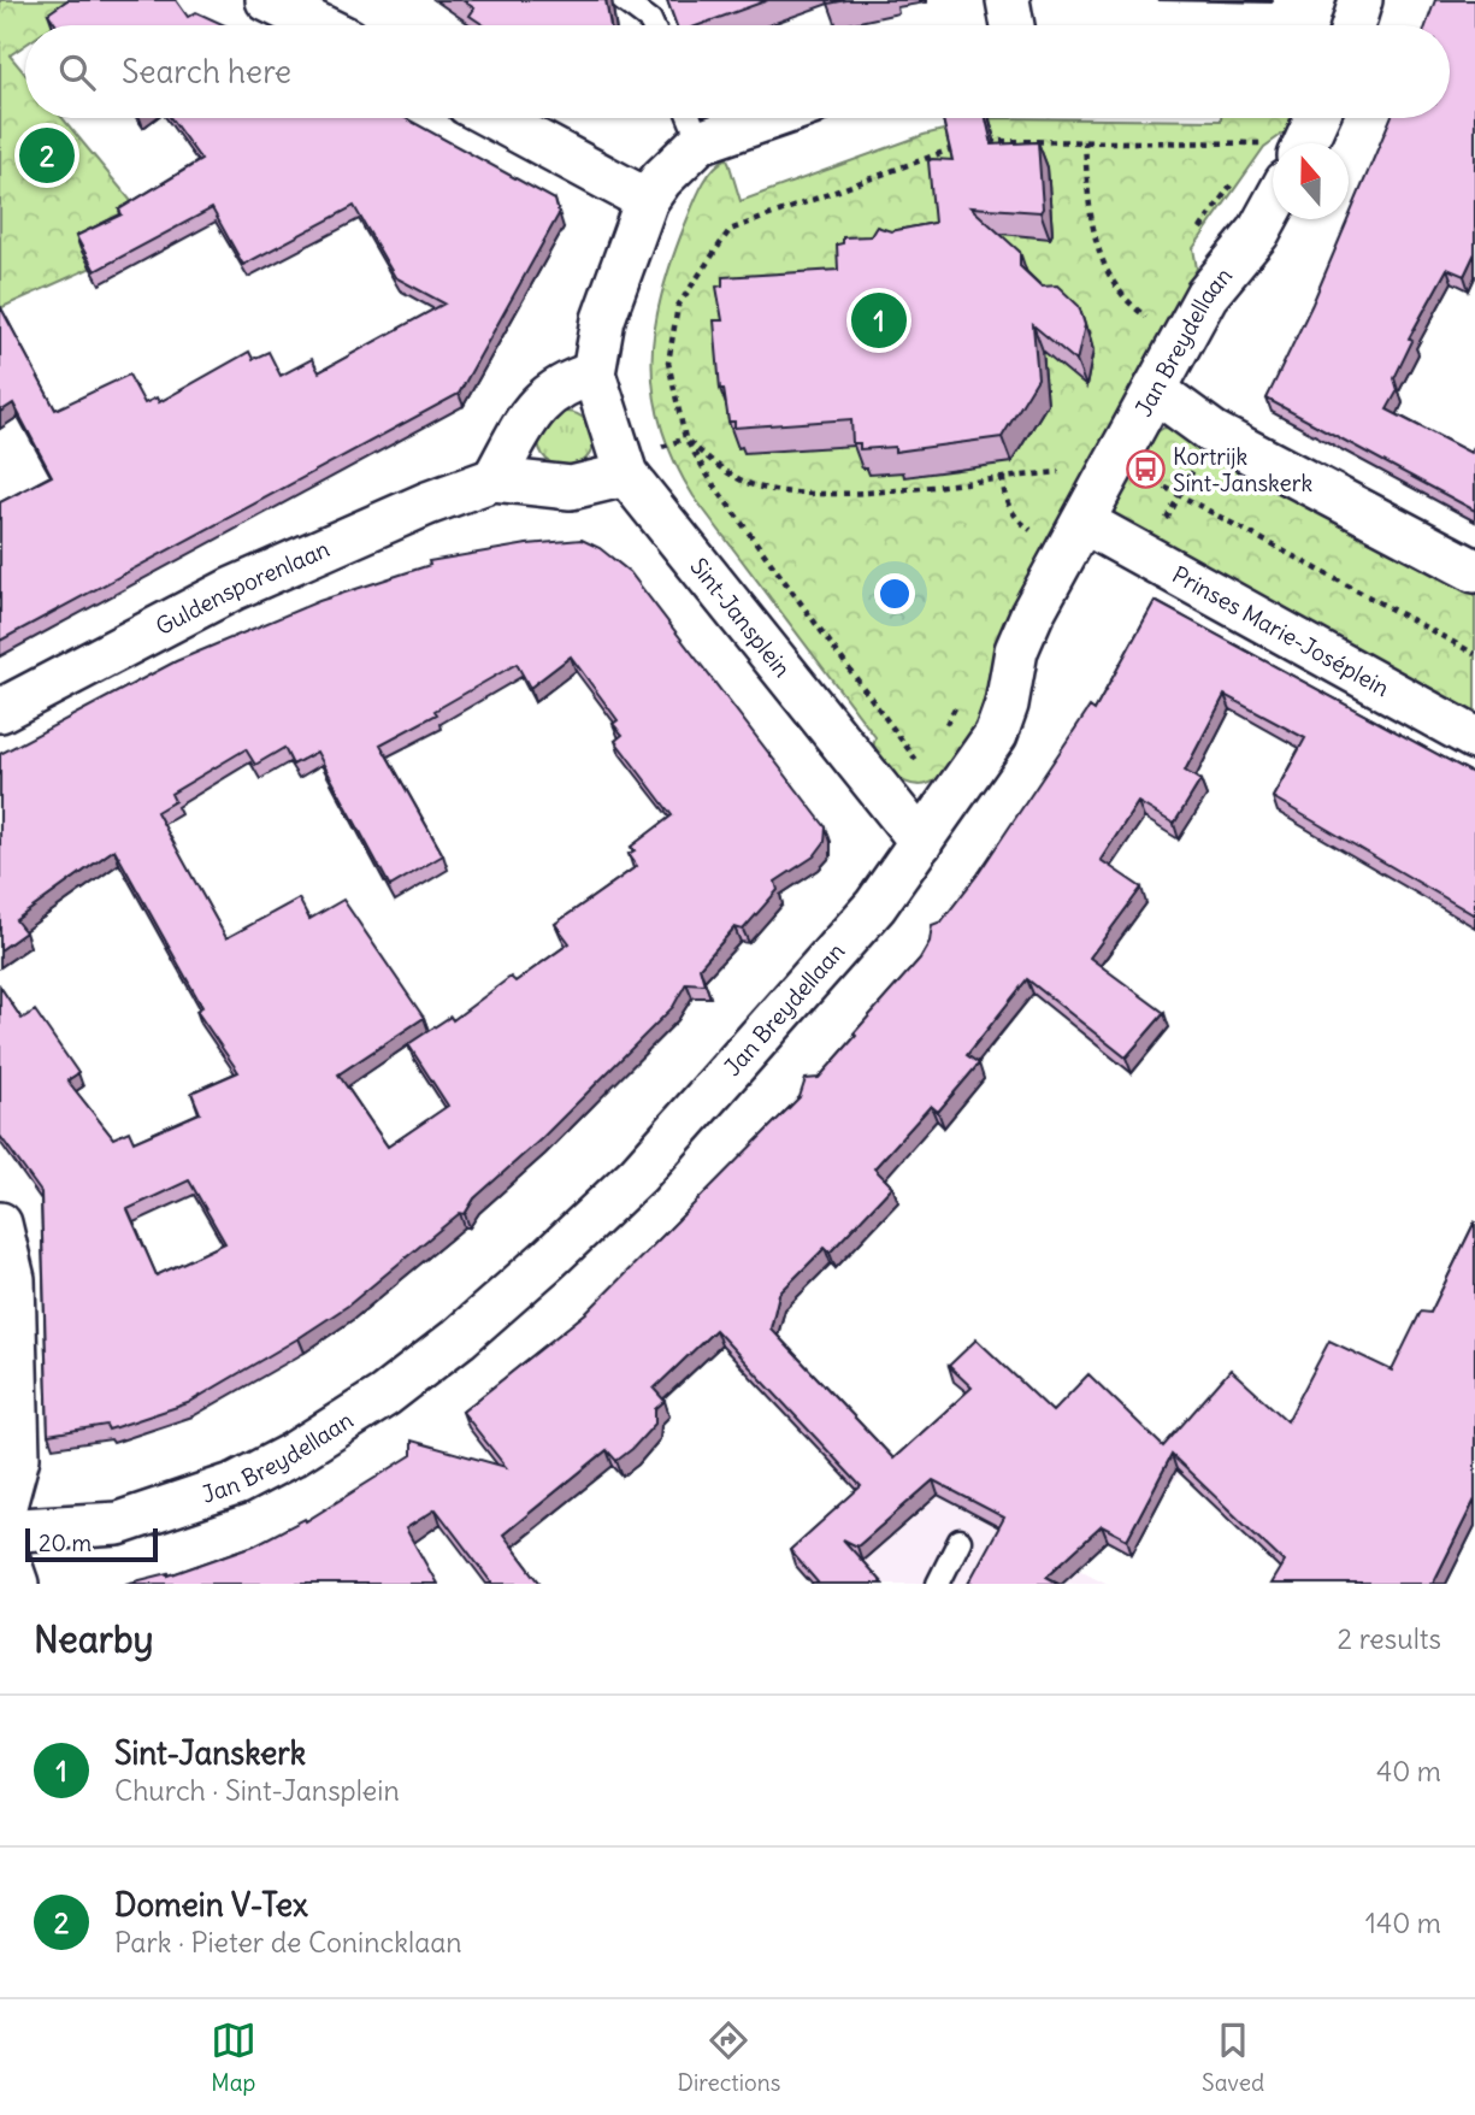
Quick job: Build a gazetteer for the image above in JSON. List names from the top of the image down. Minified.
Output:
{"streets":{"street":["Jan Breydellaan","Guldensporenlaan","Sint-Jansplein","Prinses Marie-Joséplein"]},"crossings":[["Jan Breydellaan","Sint-Jansplein"],["Jan Breydellaan","Prinses Marie-Joséplein"],["Guldensporenlaan","Sint-Jansplein"]],"places":{"bus stop":["Kortrijk Sint-Janskerk"]},"scale_bar":"20 m","north":"top","page":{"search":"Search here","pins":["2","1"],"scale":"20 m","heading":["Nearby","2 results"],"list":[{"mark":"1","name":"Sint-Janskerk","note":"Church · Sint-Jansplein","value":"40 m"},{"mark":"2","name":"Domein V-Tex","note":"Park · Pieter de Conincklaan","value":"140 m"}],"nav":["Map","Directions","Saved"]}}
